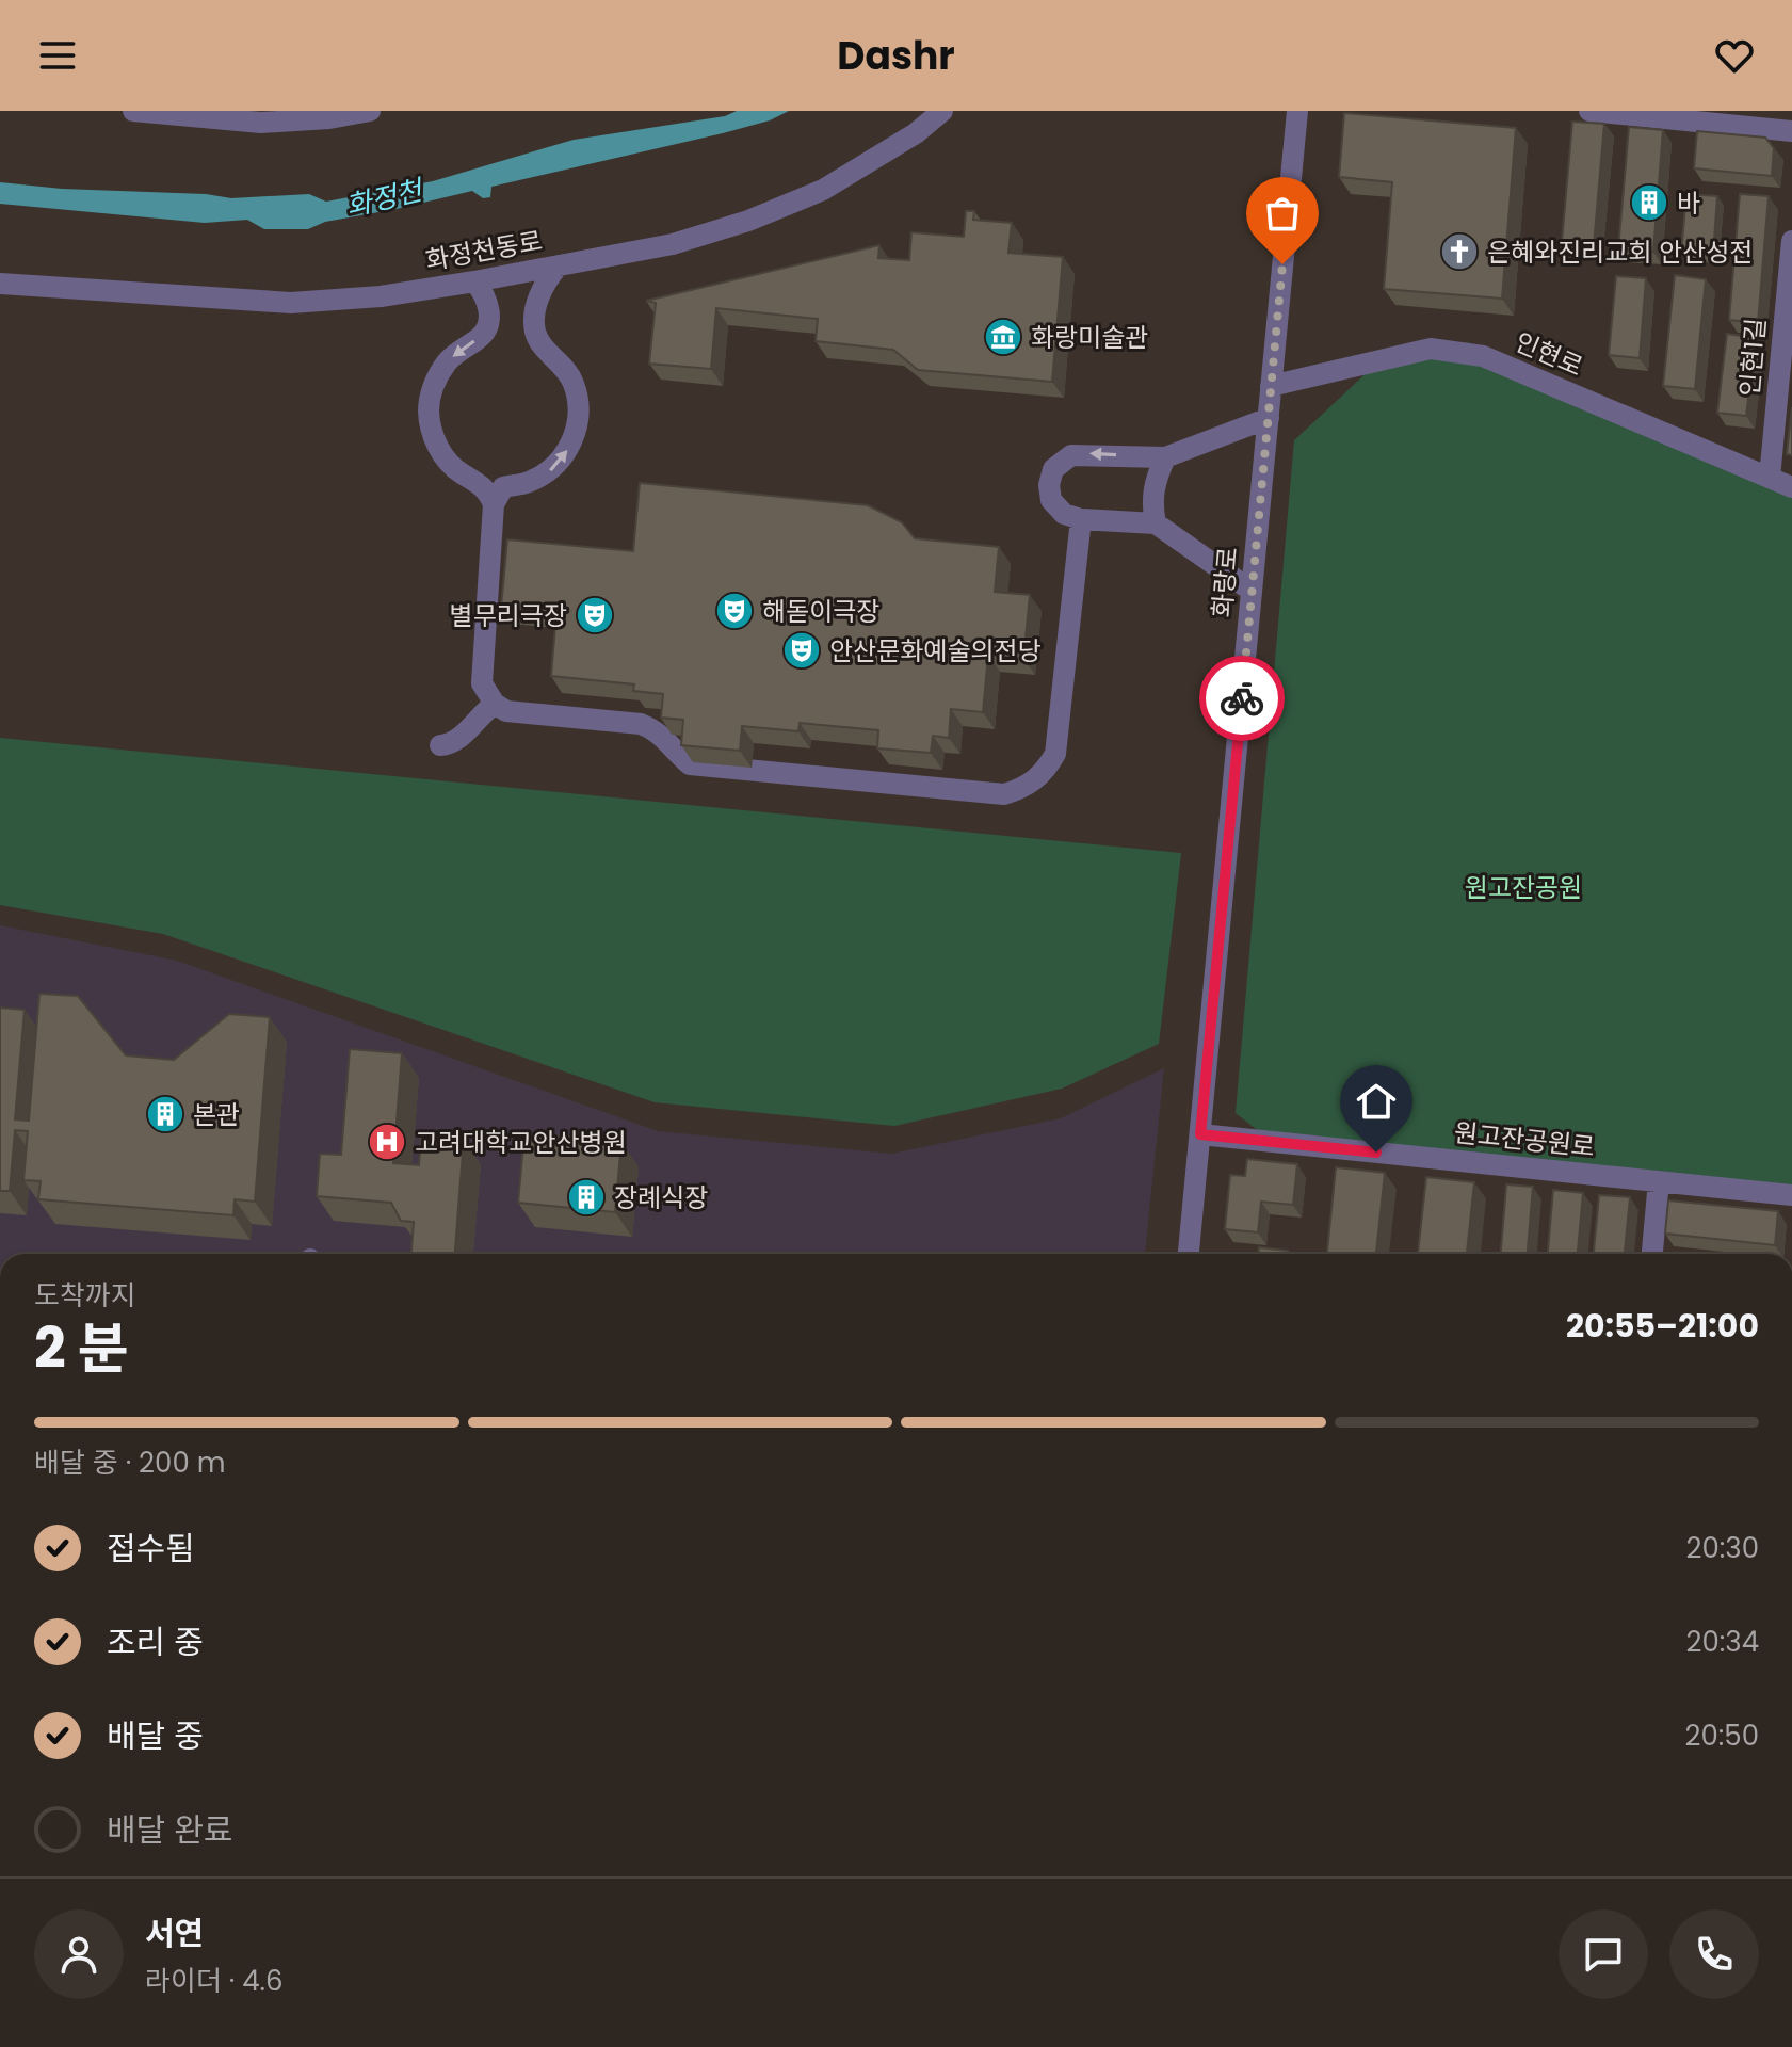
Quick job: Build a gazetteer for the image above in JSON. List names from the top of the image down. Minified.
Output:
{"streets":{"street":["화정천동로","인현로","인현1길","화랑로","원고잔공원로"]},"crossings":[["인현로","인현1길"],["인현로","화랑로"],["화랑로","원고잔공원로"]],"water":["화정천"],"parks":["원고잔공원"],"places":{"building":["바","본관","장례식장"],"church":["은혜와진리교회 안산성전"],"museum":["화랑미술관"],"theatre":["해돋이극장","별무리극장","안산문화예술의전당"],"hospital":["고려대학교안산병원"]},"page":{"header":"Dashr","heading":["2 분","도착까지","20:55–21:00"],"panel":["서연","라이더 · 4.6"],"bar":"배달 중 · 200 m","list":[["접수됨","20:30"],["조리 중","20:34"],["배달 중","20:50"],"배달 완료"]}}
